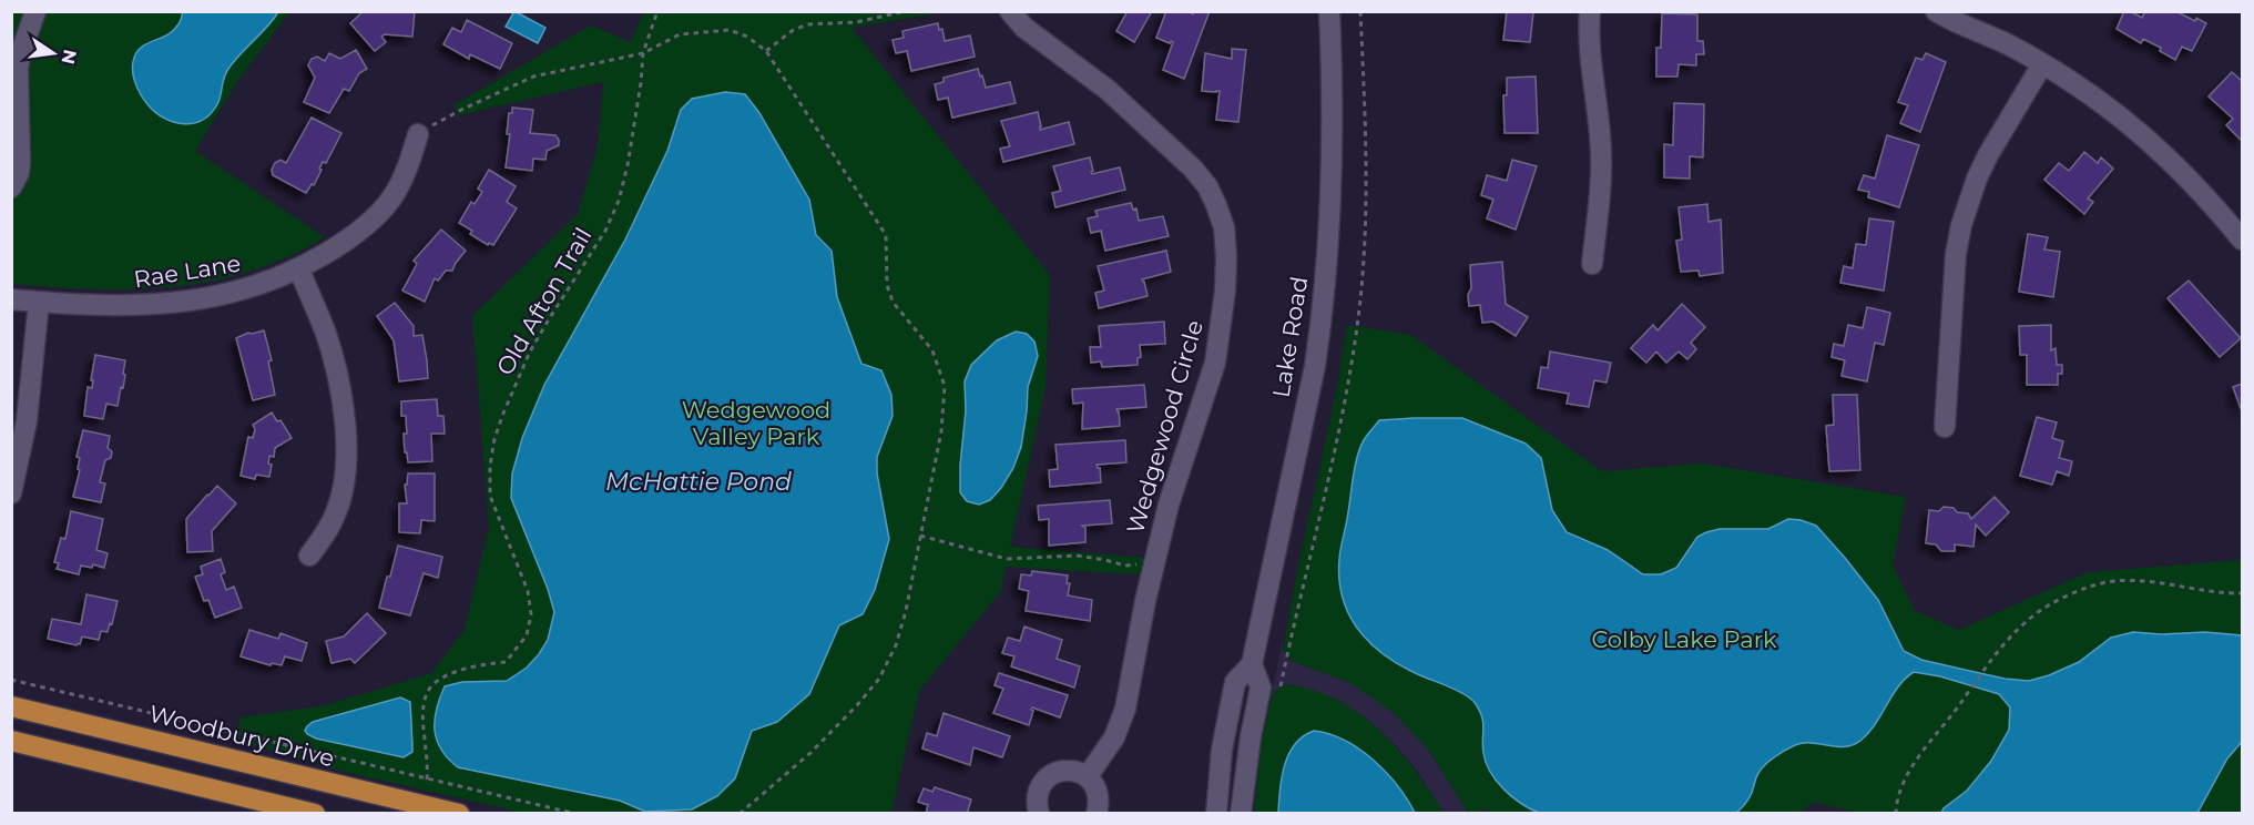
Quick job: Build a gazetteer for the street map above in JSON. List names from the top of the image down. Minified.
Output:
{"streets":{"main road":["Woodbury Drive"],"street":["Rae Lane","Lake Road","Wedgewood Circle"],"path":["Old Afton Trail"]},"water":["McHattie Pond"],"parks":["Wedgewood Valley Park","Colby Lake Park"],"north":"right"}
